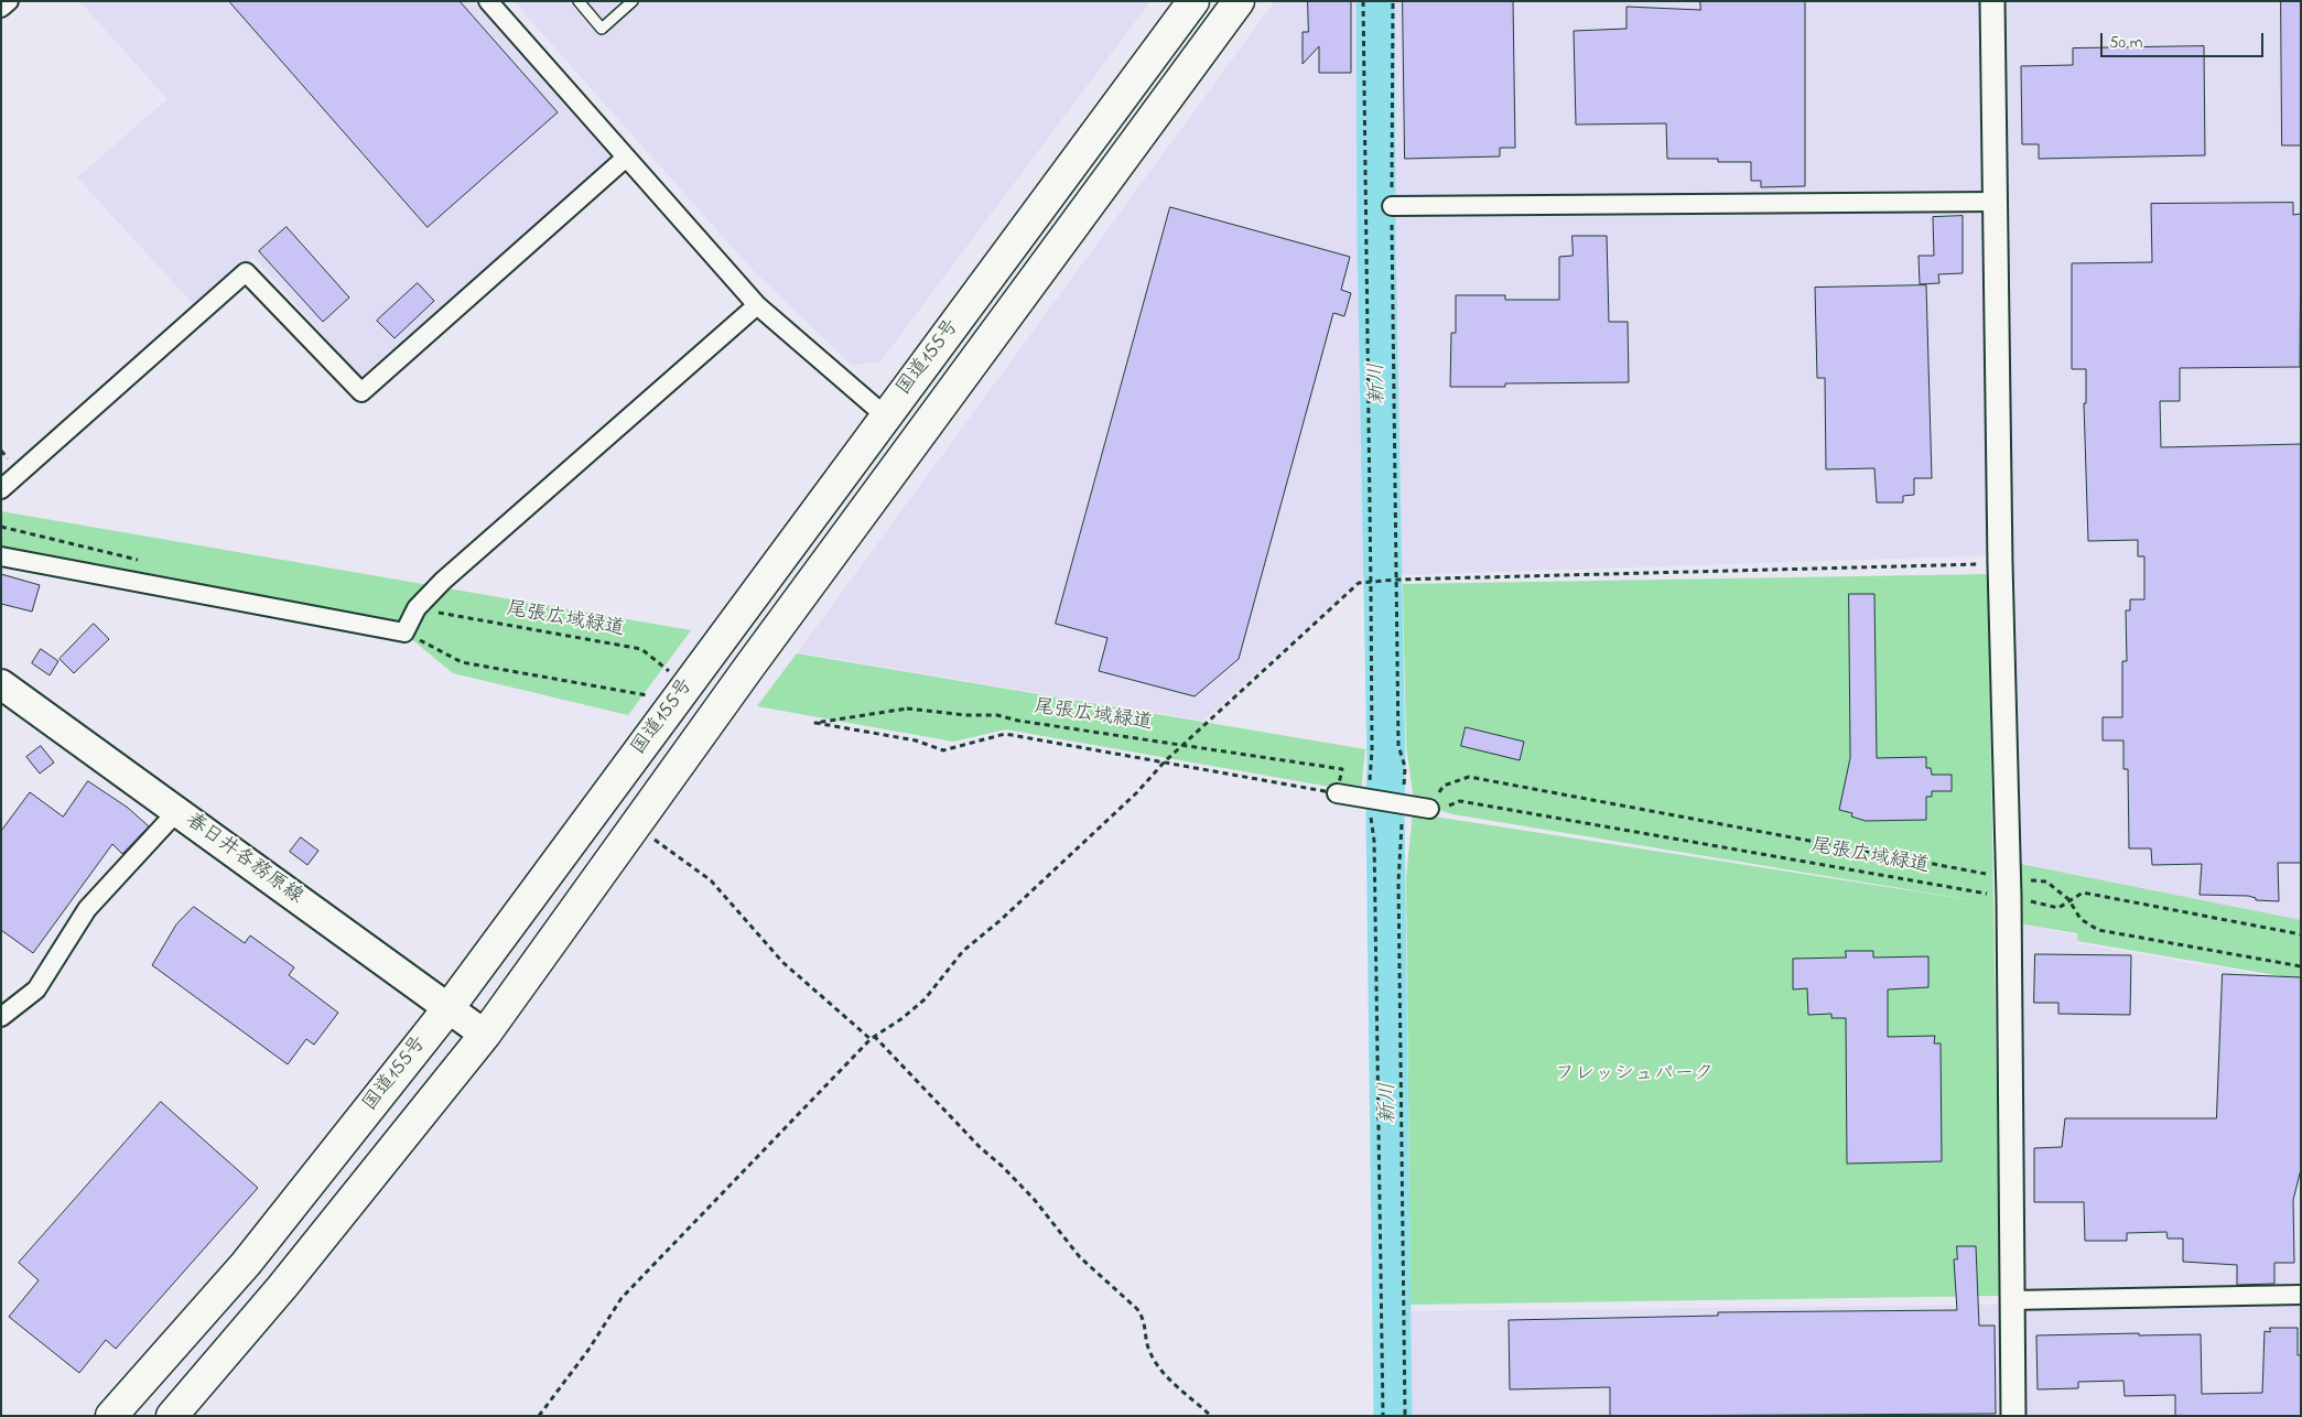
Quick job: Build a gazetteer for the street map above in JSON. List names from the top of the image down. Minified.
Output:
{"streets":{"highway":["国道155号"],"main road":["春日井各務原線"],"path":["尾張広域緑道"]},"crossings":[["国道155号","春日井各務原線"]],"water":["新川"],"parks":["フレッシュパーク"],"scale_bar":"50 m"}
